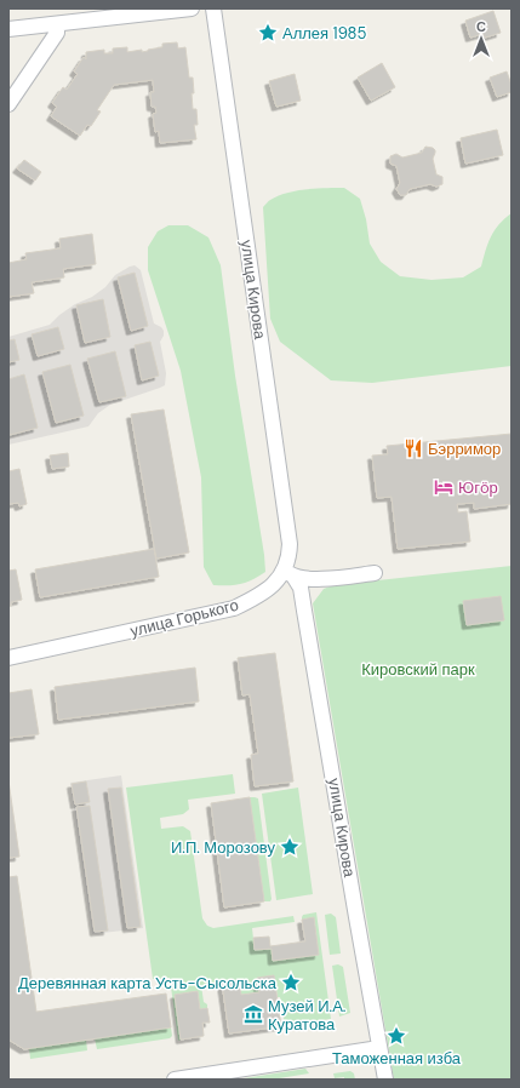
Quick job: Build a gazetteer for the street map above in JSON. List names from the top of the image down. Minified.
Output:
{"streets":{"street":["улица Кирова","улица Горького"]},"crossings":[["улица Кирова","улица Горького"]],"parks":["Кировский парк"],"places":{"place":["Аллея 1985","И.П. Морозову","Деревянная карта Усть-Сысольска","Таможенная изба"],"restaurant":["Бэрримор"],"hotel":["Югöр"],"museum":["Музей И.А. Куратова"]},"north":"top"}
